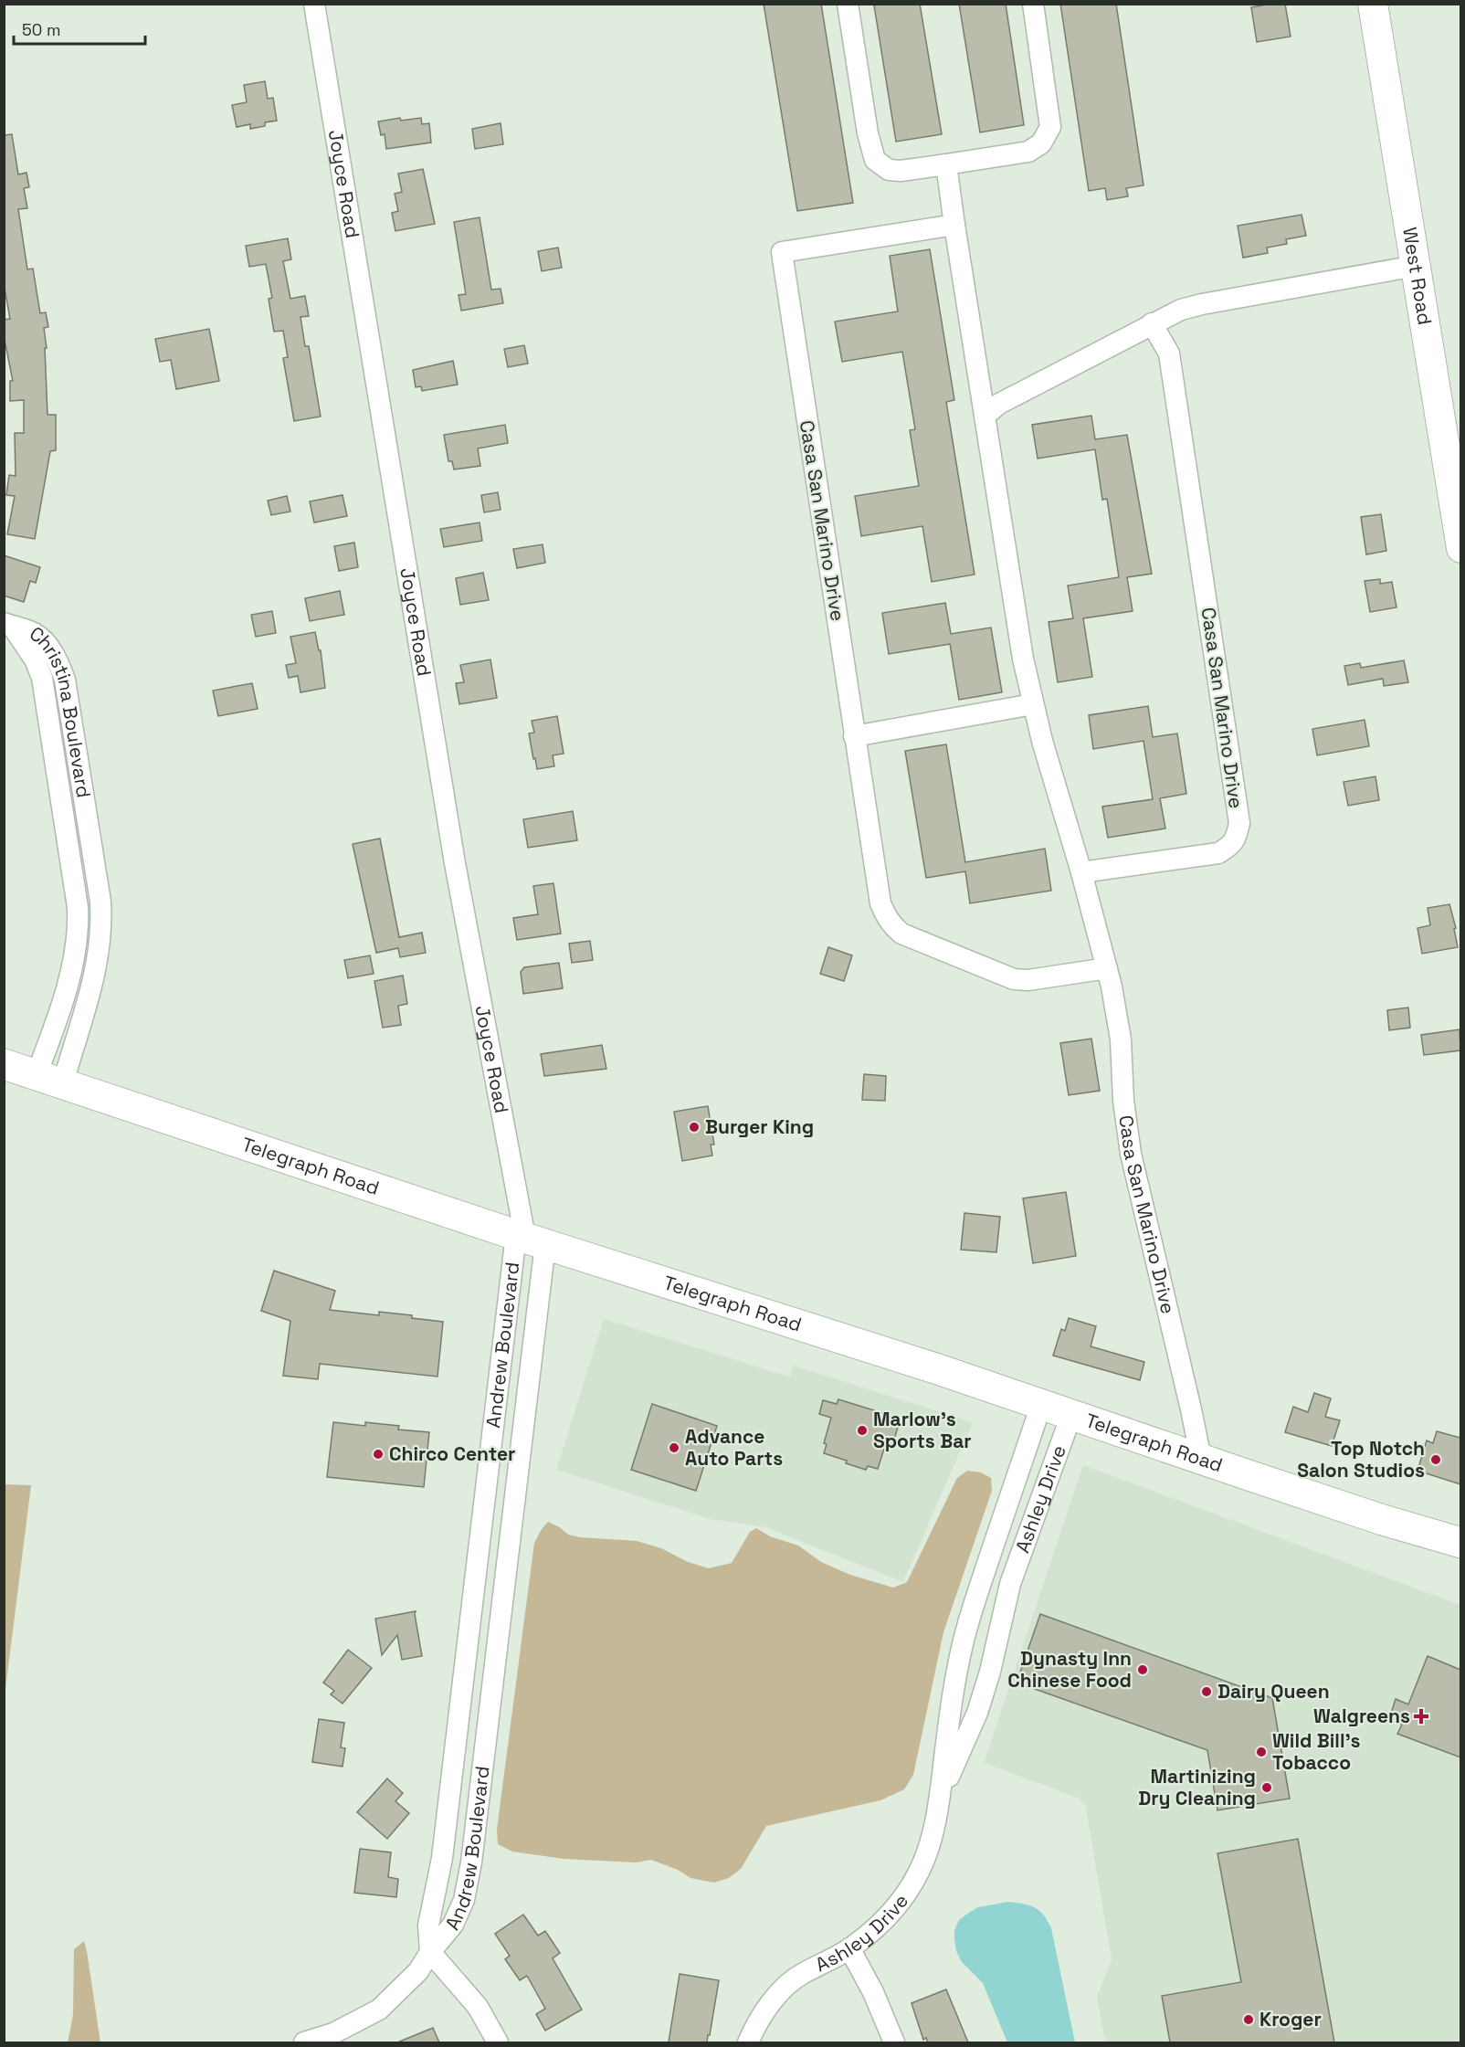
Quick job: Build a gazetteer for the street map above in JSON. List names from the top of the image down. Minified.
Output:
{"streets":{"main road":["Telegraph Road"],"street":["Joyce Road","West Road","Casa San Marino Drive","Christina Boulevard","Andrew Boulevard","Ashley Drive"]},"crossings":[["Joyce Road","Telegraph Road"],["Joyce Road","Andrew Boulevard"],["Casa San Marino Drive","Telegraph Road"],["Christina Boulevard","Telegraph Road"],["Telegraph Road","Andrew Boulevard"],["Telegraph Road","Ashley Drive"]],"places":{"other":["Burger King","Marlow's Sports Bar","Advance Auto Parts","Chirco Center","Top Notch Salon Studios","Dynasty Inn Chinese Food","Dairy Queen","Wild Bill's Tobacco","Martinizing Dry Cleaning","Kroger"],"health":["Walgreens"]},"scale_bar":"50 m"}
